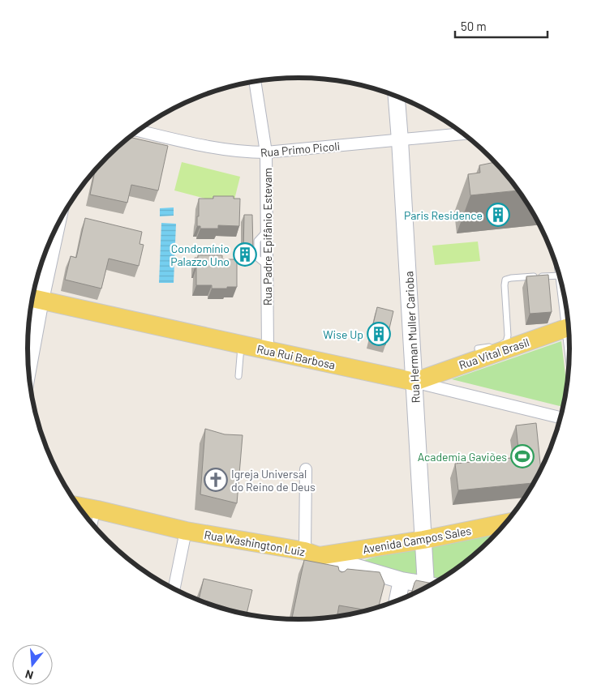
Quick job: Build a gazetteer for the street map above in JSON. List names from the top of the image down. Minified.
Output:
{"streets":{"main road":["Rua Vital Brasil","Rua Rui Barbosa","Avenida Campos Sales","Rua Washington Luiz"],"street":["Rua Primo Picoli","Rua Padre Epifânio Estevam","Rua Herman Muller Carioba"]},"crossings":[["Rua Primo Picoli","Rua Padre Epifânio Estevam"],["Rua Primo Picoli","Rua Herman Muller Carioba"],["Rua Padre Epifânio Estevam","Rua Rui Barbosa"],["Rua Herman Muller Carioba","Rua Vital Brasil"],["Rua Herman Muller Carioba","Rua Rui Barbosa"],["Rua Herman Muller Carioba","Avenida Campos Sales"],["Rua Vital Brasil","Rua Rui Barbosa"],["Avenida Campos Sales","Rua Washington Luiz"]],"places":{"building":["Paris Residence","Condomínio Palazzo Uno","Wise Up"],"sports":["Academia Gaviões"],"church":["Igreja Universal do Reino de Deus"]},"scale_bar":"50 m","north":"bottom"}
